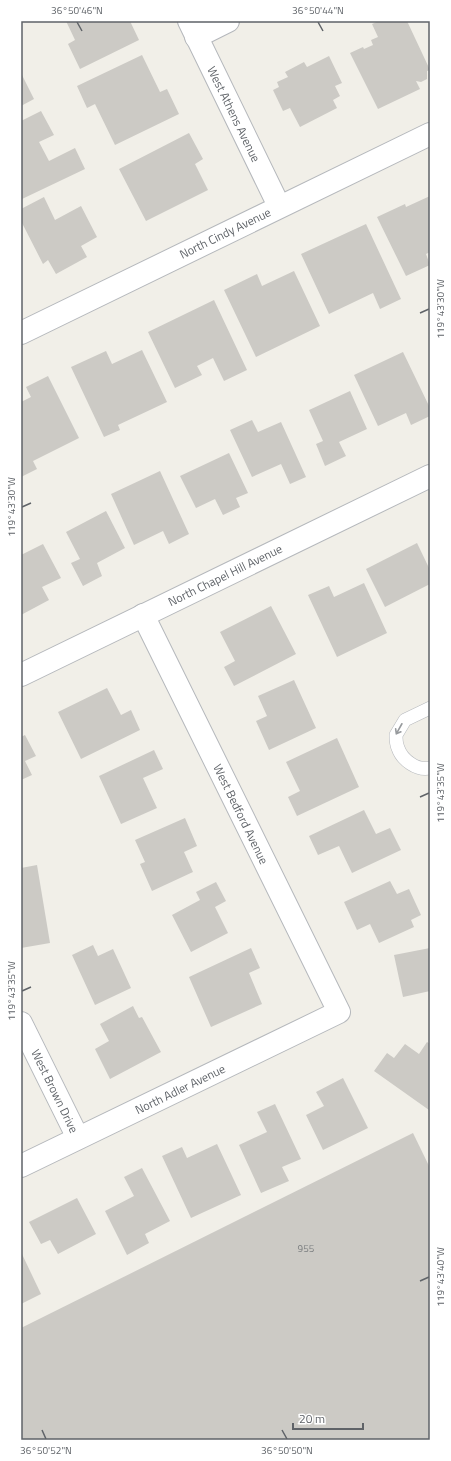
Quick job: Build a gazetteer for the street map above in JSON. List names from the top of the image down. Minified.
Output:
{"streets":{"street":["West Athens Avenue","North Cindy Avenue","North Chapel Hill Avenue","West Bedford Avenue","North Adler Avenue","West Brown Drive"]},"crossings":[["West Athens Avenue","North Cindy Avenue"],["North Chapel Hill Avenue","West Bedford Avenue"],["West Bedford Avenue","North Adler Avenue"],["North Adler Avenue","West Brown Drive"]],"house_numbers":["955"],"scale_bar":"20 m","coordinates":["36°50'46\"N","36°50'44\"N","119°43'30\"W","119°43'35\"W","119°43'40\"W","36°50'52\"N","36°50'50\"N"]}
